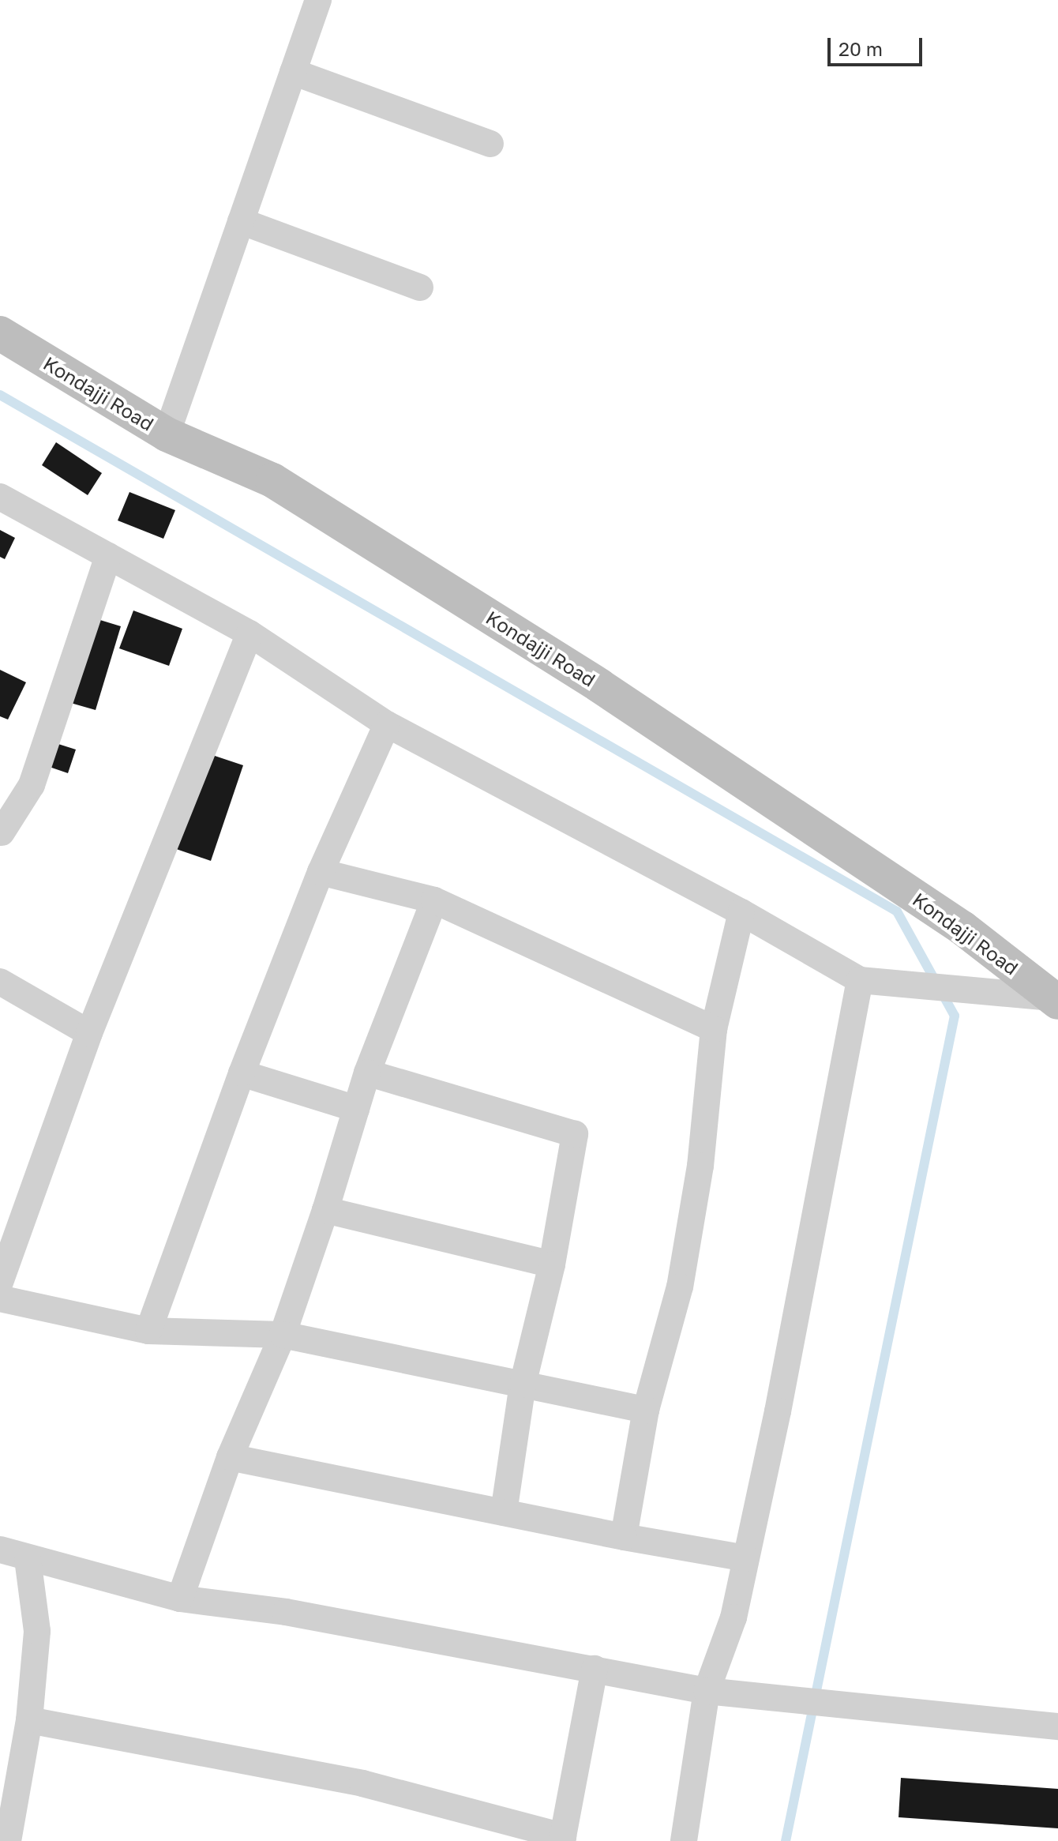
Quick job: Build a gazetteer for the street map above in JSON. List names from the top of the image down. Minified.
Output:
{"streets":{"street":["Kondajji Road"]},"scale_bar":"20 m"}
